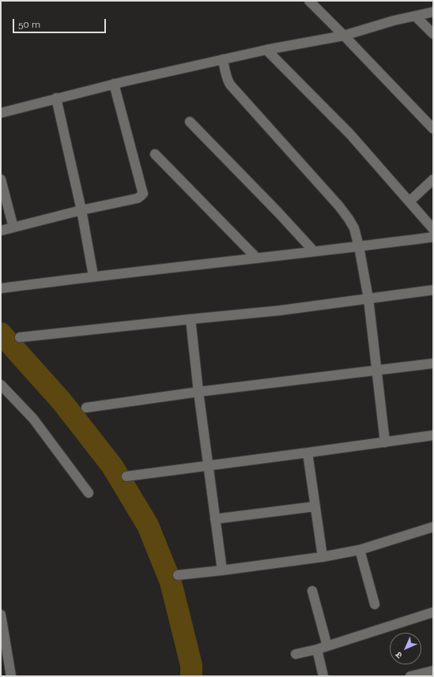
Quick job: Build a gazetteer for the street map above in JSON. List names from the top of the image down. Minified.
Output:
{"scale_bar":"50 m","north":"bottom left"}
